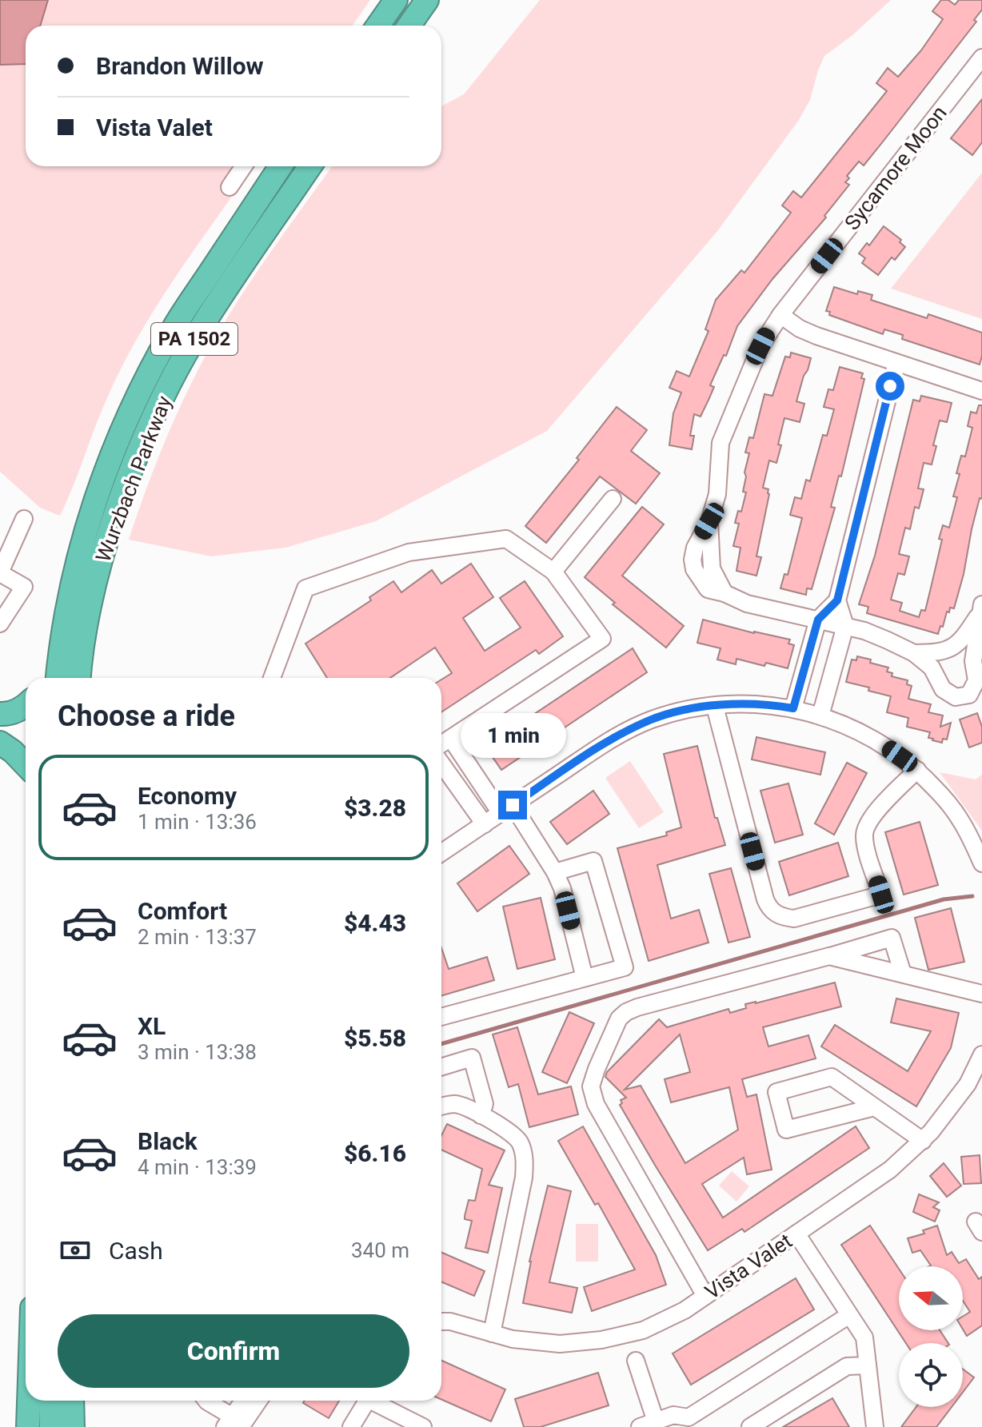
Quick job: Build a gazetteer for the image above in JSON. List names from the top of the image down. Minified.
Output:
{"streets":{"highway":["PA 1502","Wurzbach Parkway"],"street":["Sycamore Moon","Vista Valet"]},"north":"left","page":{"banner":["Brandon Willow","Vista Valet"],"heading":"Choose a ride","bubble":"1 min","list":[{"name":"Economy","note":"1 min · 13:36","value":"$3.28"},{"name":"Comfort","note":"2 min · 13:37","value":"$4.43"},{"name":"XL","note":"3 min · 13:38","value":"$5.58"},{"name":"Black","note":"4 min · 13:39","value":"$6.16"}],"pay":["Cash","340 m"],"buttons":"Confirm"}}
